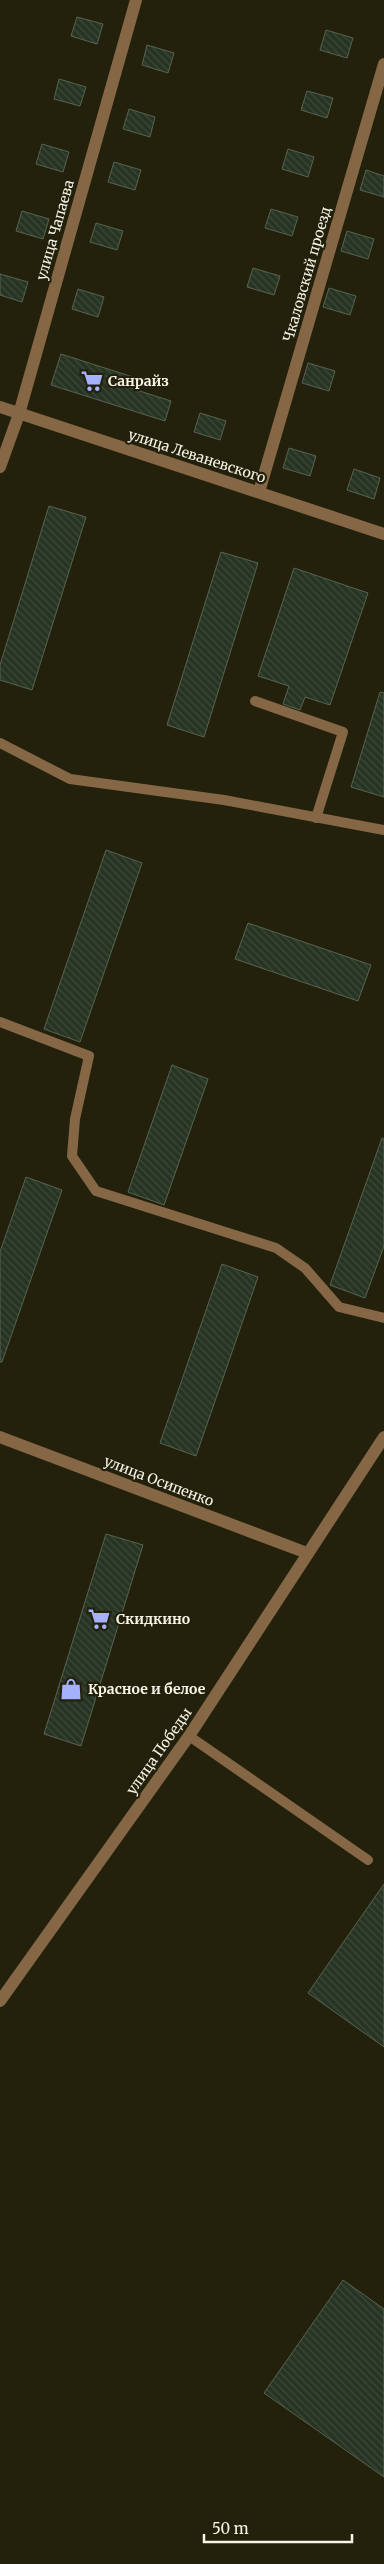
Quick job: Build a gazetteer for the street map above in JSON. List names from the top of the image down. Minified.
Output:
{"streets":{"street":["улица Чапаева","Чкаловский проезд","улица Леваневского","улица Осипенко","улица Победы"]},"crossings":[["улица Чапаева","улица Леваневского"],["Чкаловский проезд","улица Леваневского"],["улица Осипенко","улица Победы"]],"places":{"supermarket":["Санрайз","Скидкино"],"shop":["Красное и белое"]},"scale_bar":"50 m"}
